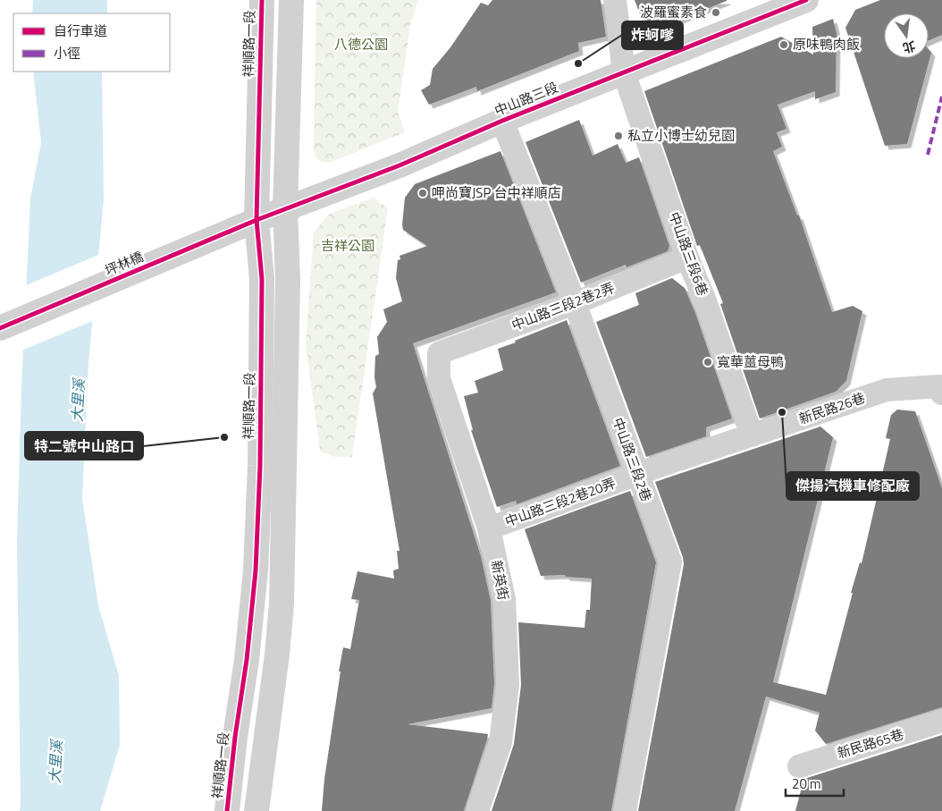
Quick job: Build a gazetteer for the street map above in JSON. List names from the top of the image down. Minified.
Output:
{"streets":{"street":["祥順路一段","中山路三段","中山路三段6巷","坪林橋","中山路三段2巷2弄","新民路26巷","中山路三段2巷","中山路三段2巷20弄","新英街","新民路65巷"]},"crossings":[["祥順路一段","中山路三段"],["祥順路一段","坪林橋"],["中山路三段","中山路三段6巷"],["中山路三段","坪林橋"],["中山路三段","中山路三段2巷"],["中山路三段6巷","中山路三段2巷2弄"],["中山路三段6巷","新民路26巷"],["中山路三段2巷2弄","中山路三段2巷"],["中山路三段2巷2弄","新英街"],["新民路26巷","中山路三段2巷20弄"],["中山路三段2巷","中山路三段2巷20弄"],["中山路三段2巷20弄","新英街"]],"water":["大里溪"],"parks":["八德公園","吉祥公園"],"places":["波羅蜜素食","原味鴨肉飯","炸蚵嗲","私立小博士幼兒園","呷尚寶JSP 台中祥順店","寬華薑母鴨","傑揚汽機車修配廠","特二號中山路口"],"legend":["自行車道","小徑"],"scale_bar":"20 m","north":"bottom"}
